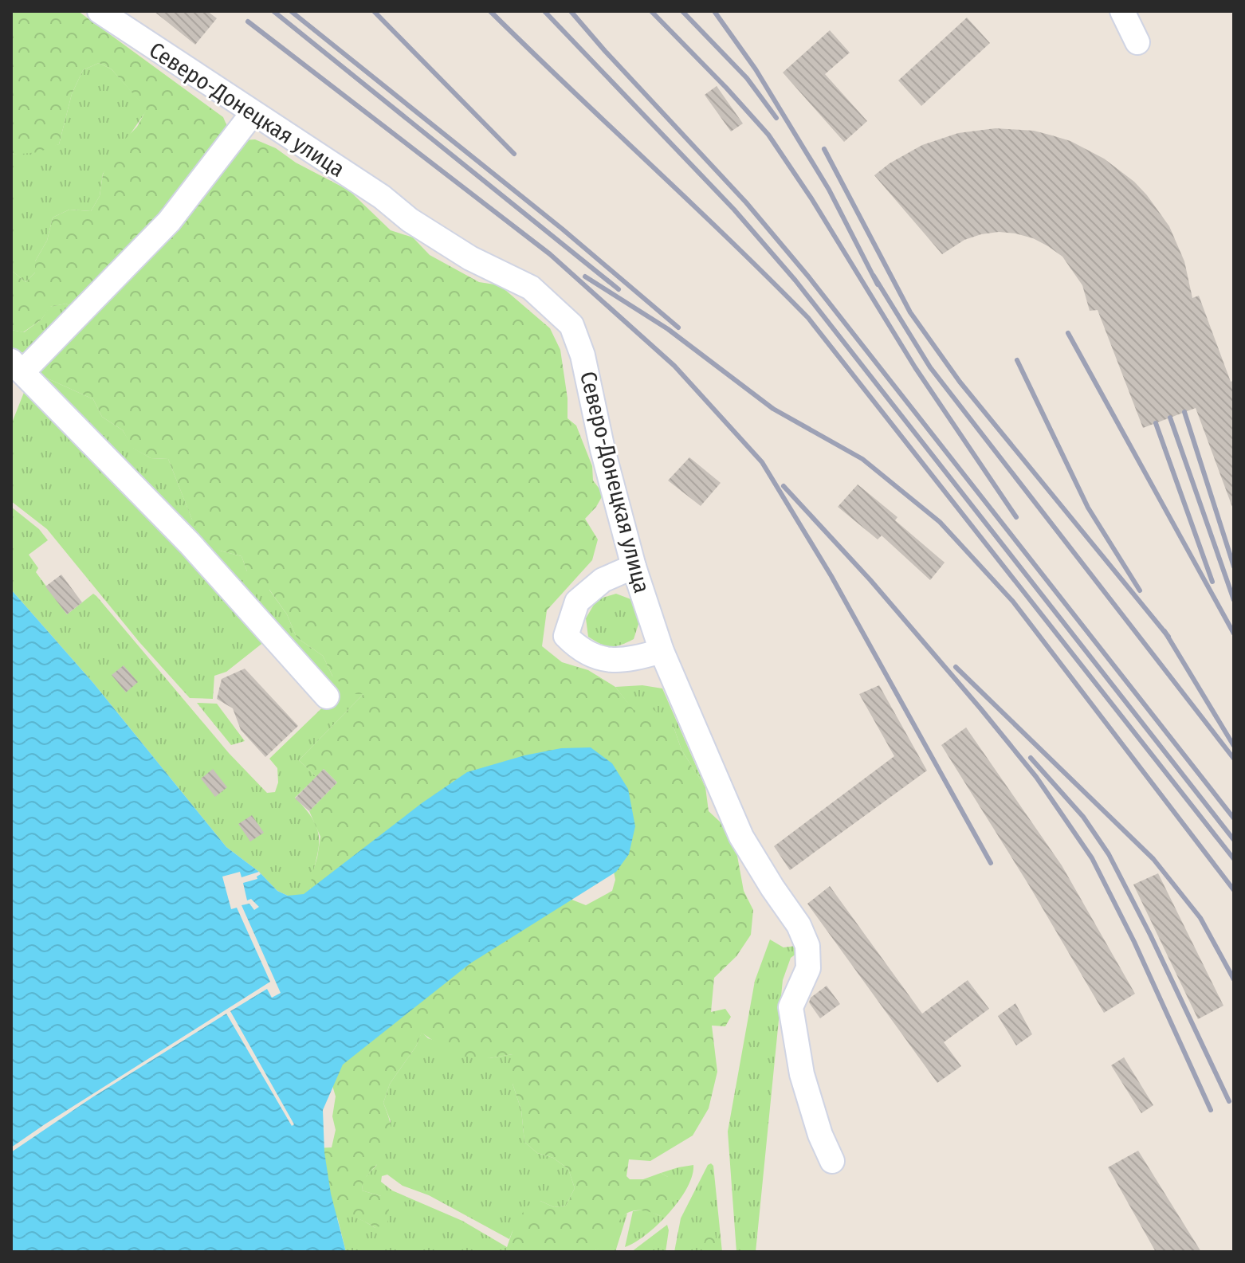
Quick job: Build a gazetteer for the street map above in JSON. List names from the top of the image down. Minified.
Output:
{"streets":{"street":["Северо-Донецкая улица"]}}
